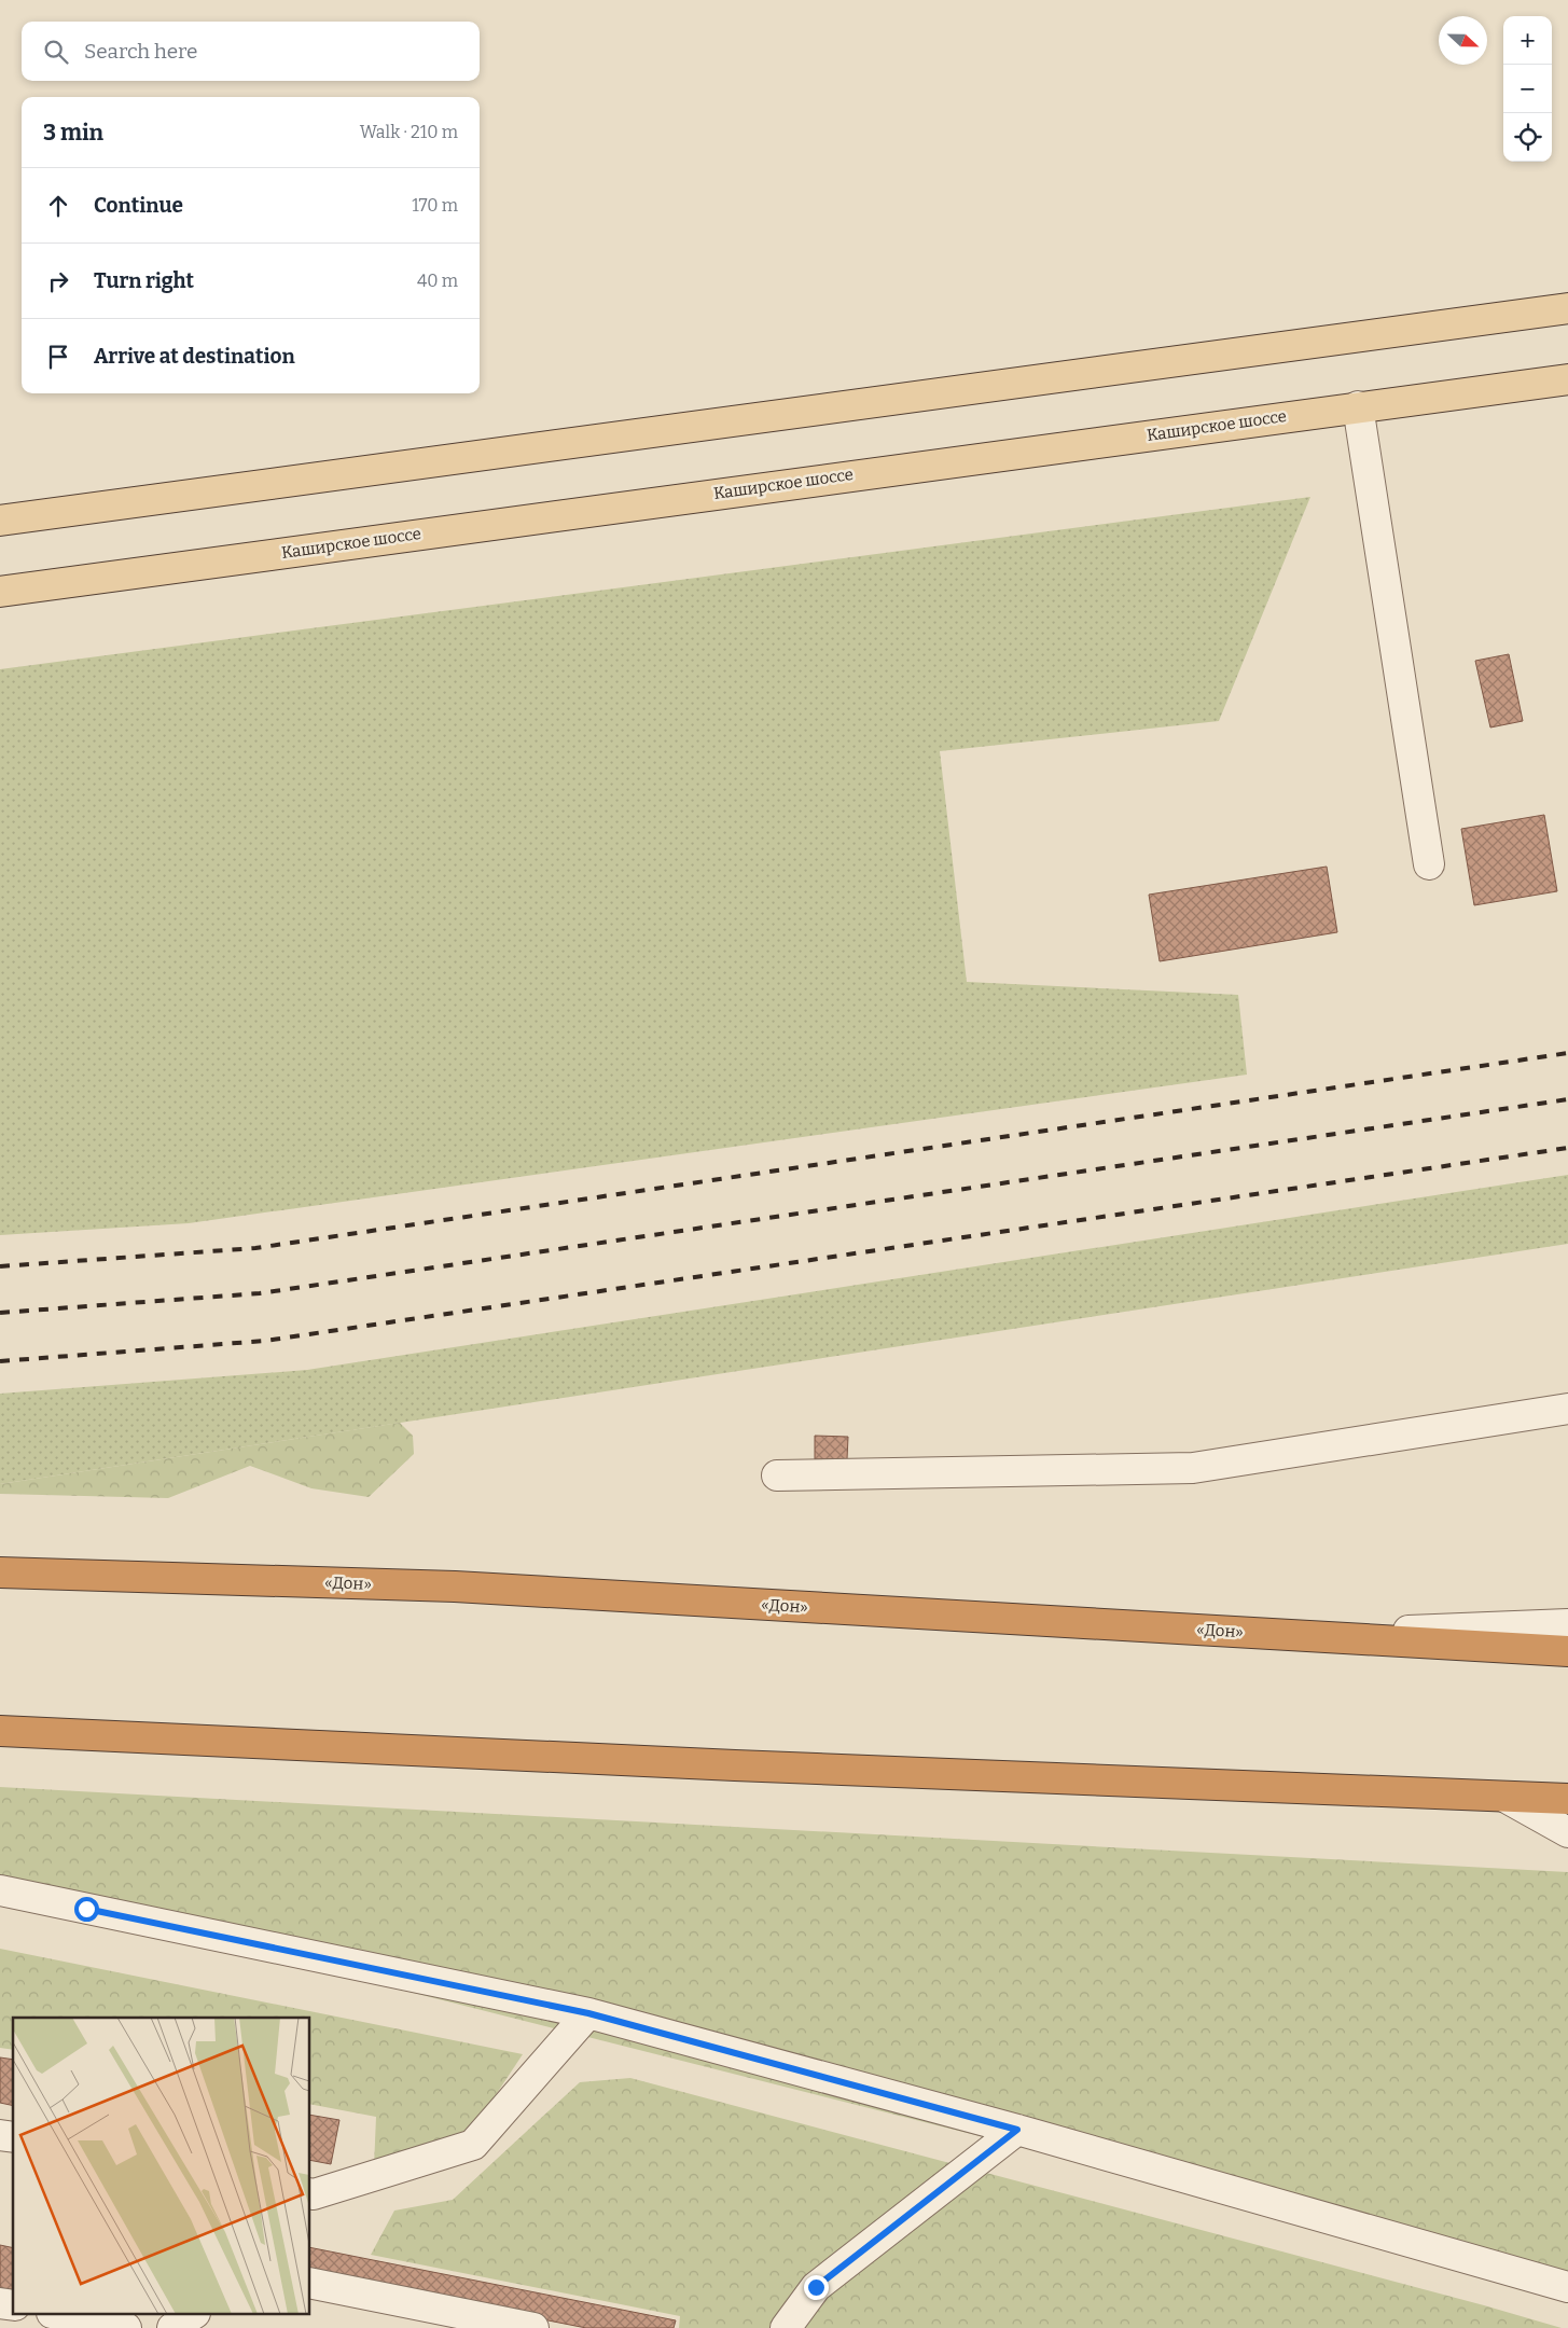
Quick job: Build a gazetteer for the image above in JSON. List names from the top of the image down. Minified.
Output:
{"streets":{"highway":["«Дон»"],"main road":["Каширское шоссе"]},"north":"right","page":{"map_buttons":["+","−"],"search":"Search here","heading":["3 min","Walk · 210 m"],"list":[["Continue","170 m"],["Turn right","40 m"],"Arrive at destination"]}}
